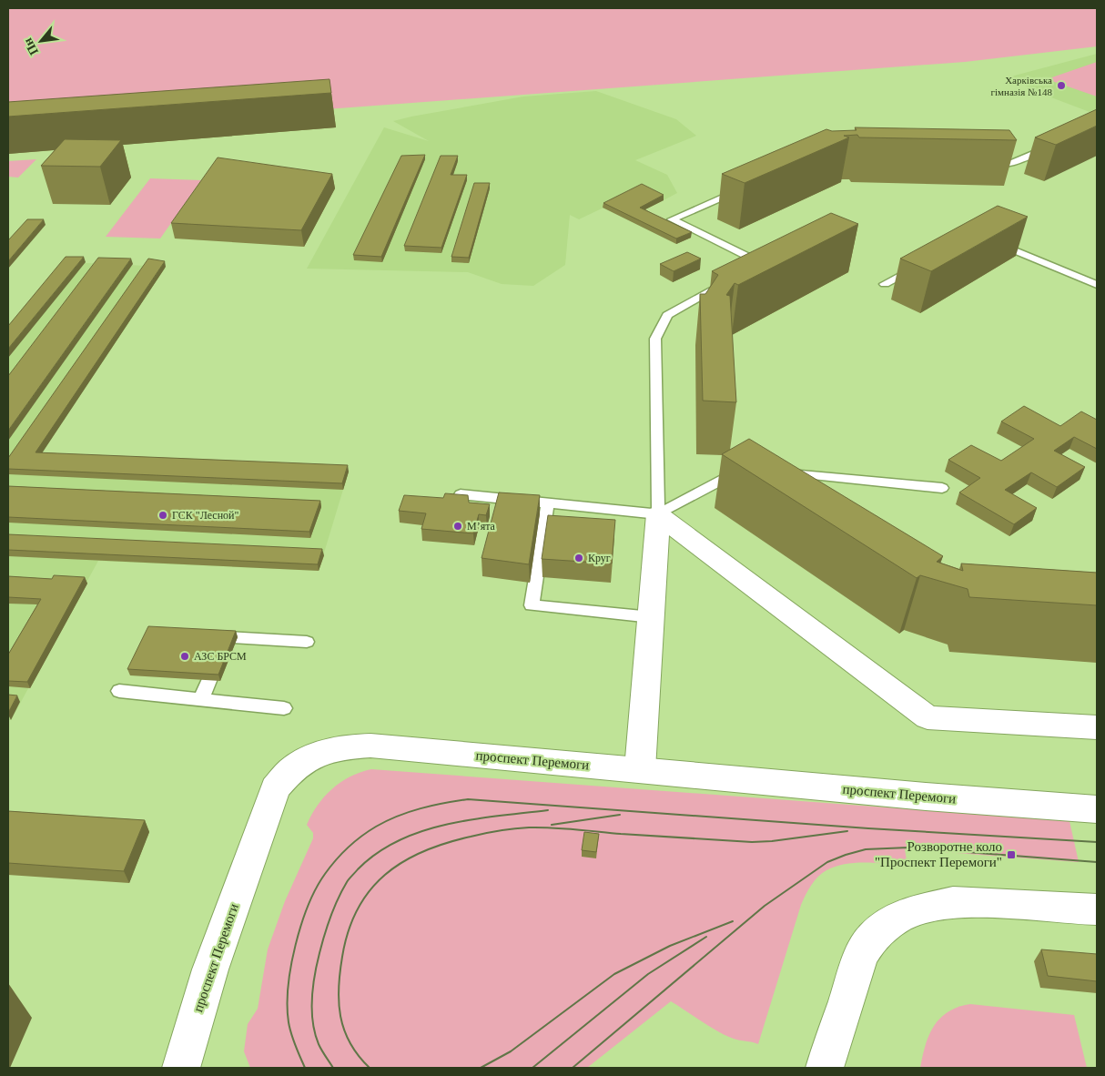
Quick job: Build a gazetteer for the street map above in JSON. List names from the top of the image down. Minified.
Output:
{"streets":{"main road":["проспект Перемоги"]},"places":{"other":["Харківська гімназія №148","ГСК \"Лесной\"","Мʼята","Круг","АЗС БРСМ"],"transit":["Розворотне коло \"Проспект Перемоги\""]},"north":"bottom left"}
